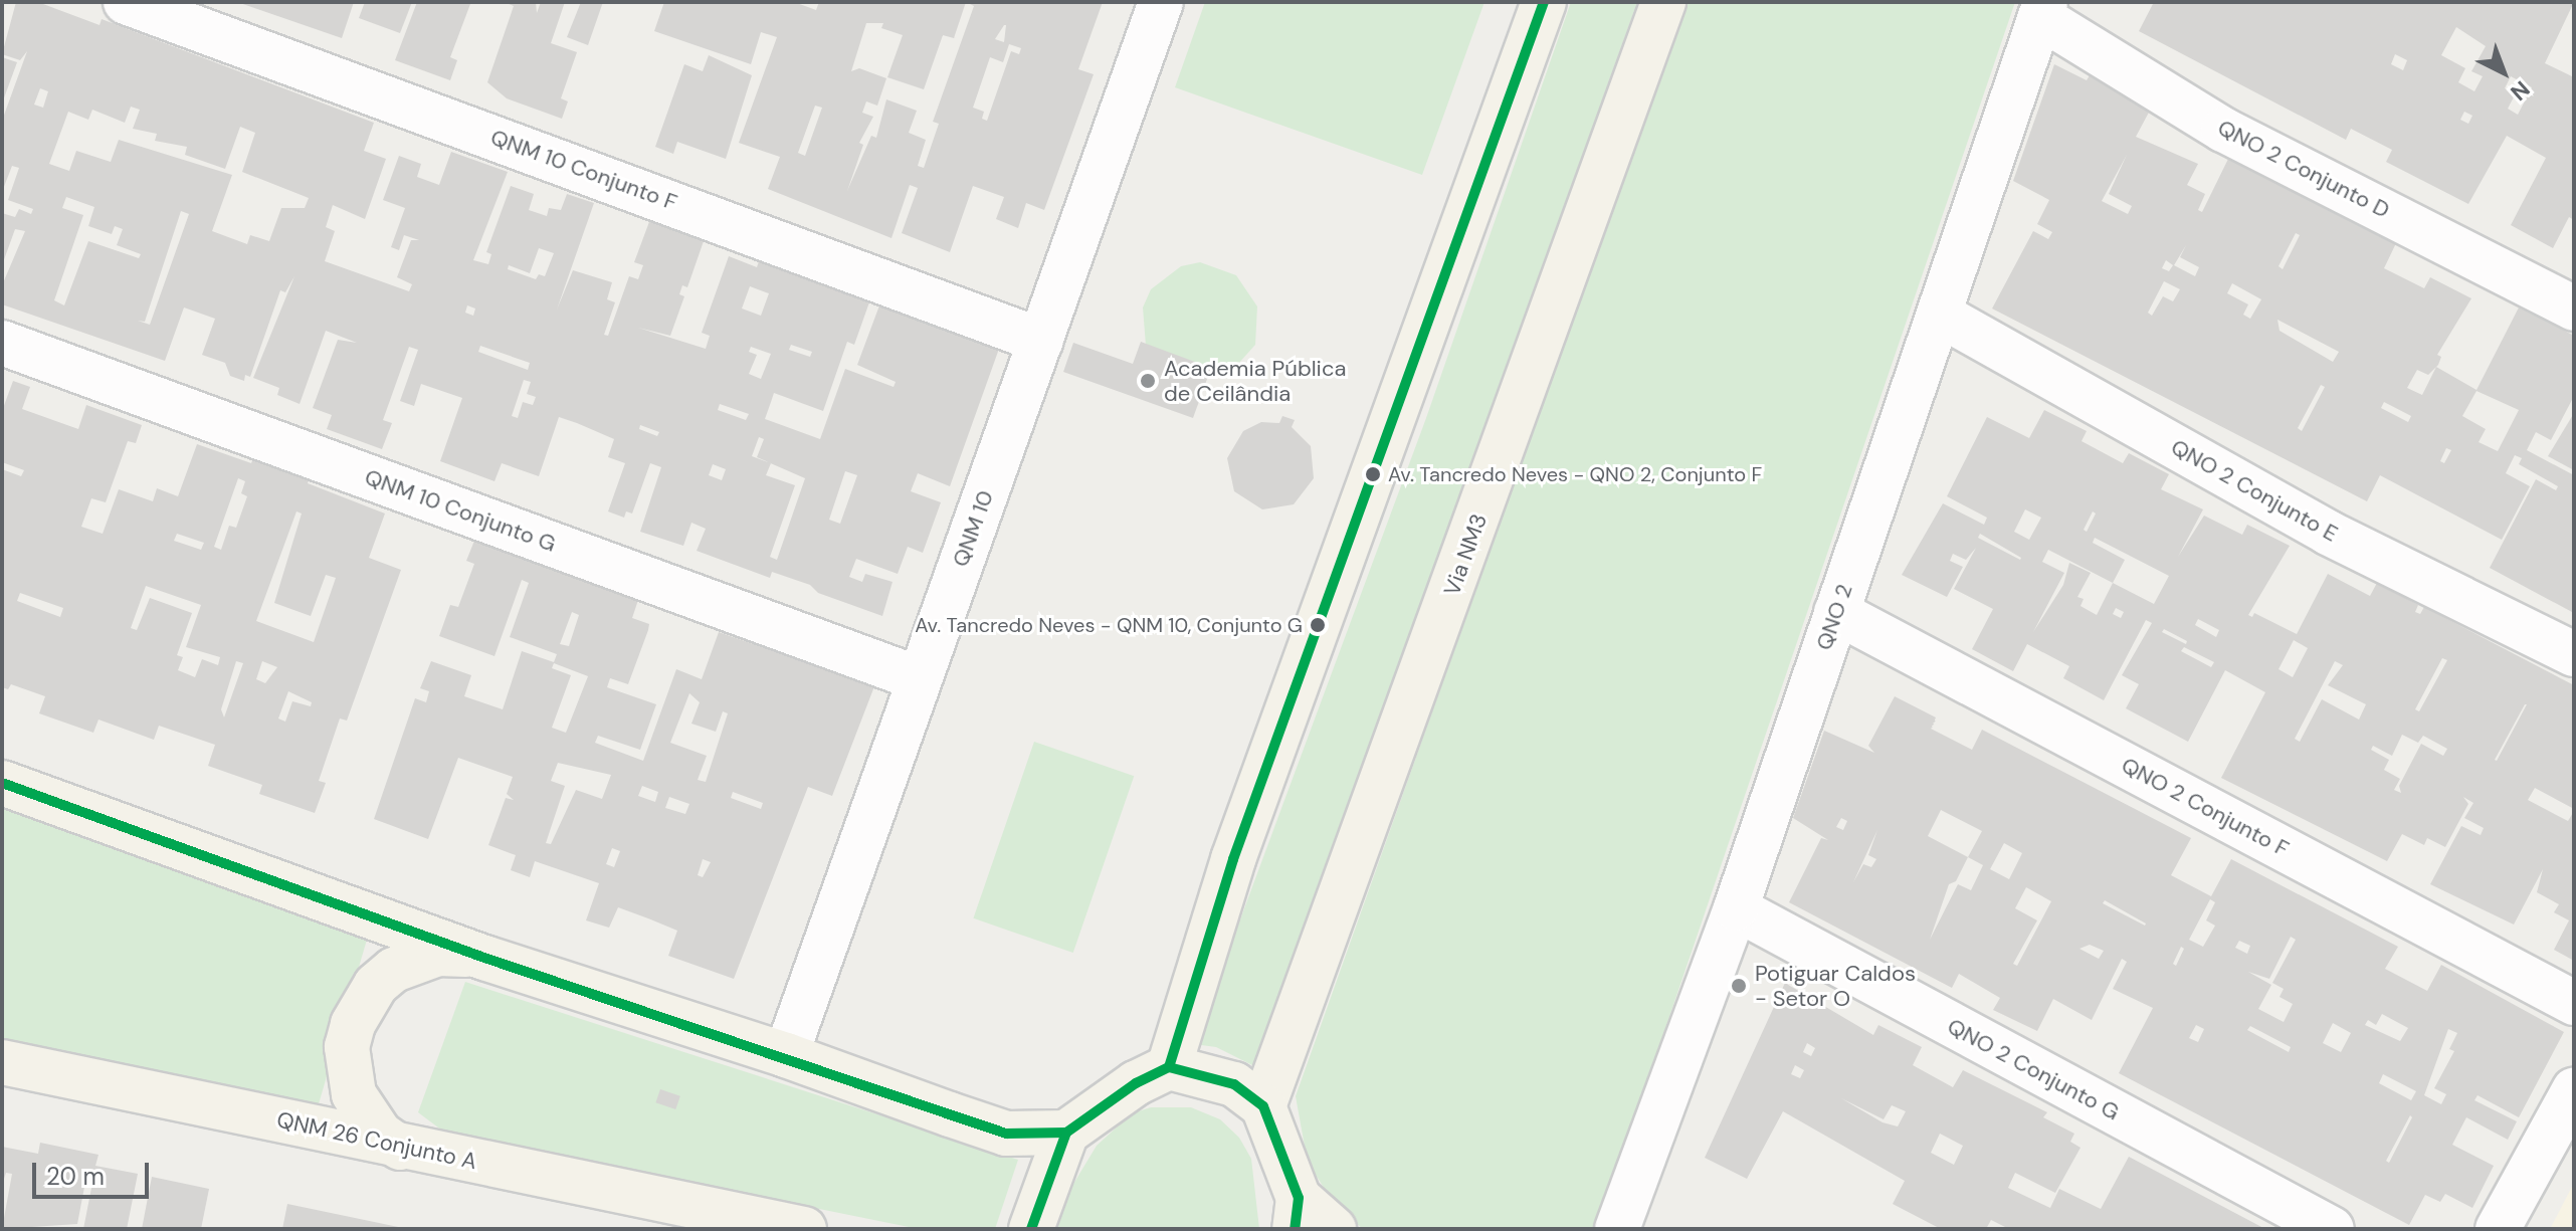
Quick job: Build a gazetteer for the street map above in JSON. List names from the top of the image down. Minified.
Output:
{"streets":{"main road":["Via NM3","QNM 26 Conjunto A"],"street":["QNO 2 Conjunto D","QNM 10 Conjunto F","QNO 2 Conjunto E","QNM 10 Conjunto G","QNM 10","QNO 2","QNO 2 Conjunto F","QNO 2 Conjunto G"]},"crossings":[["QNO 2 Conjunto D","QNO 2"],["QNM 10 Conjunto F","QNM 10"],["QNO 2 Conjunto E","QNO 2"],["QNM 10 Conjunto G","QNM 10"],["QNO 2","QNO 2 Conjunto F"],["QNO 2","QNO 2 Conjunto G"]],"places":["Academia Pública de Ceilândia","Av. Tancredo Neves - QNO 2, Conjunto F","Av. Tancredo Neves - QNM 10, Conjunto G","Potiguar Caldos - Setor O"],"scale_bar":"20 m","north":"bottom right"}
